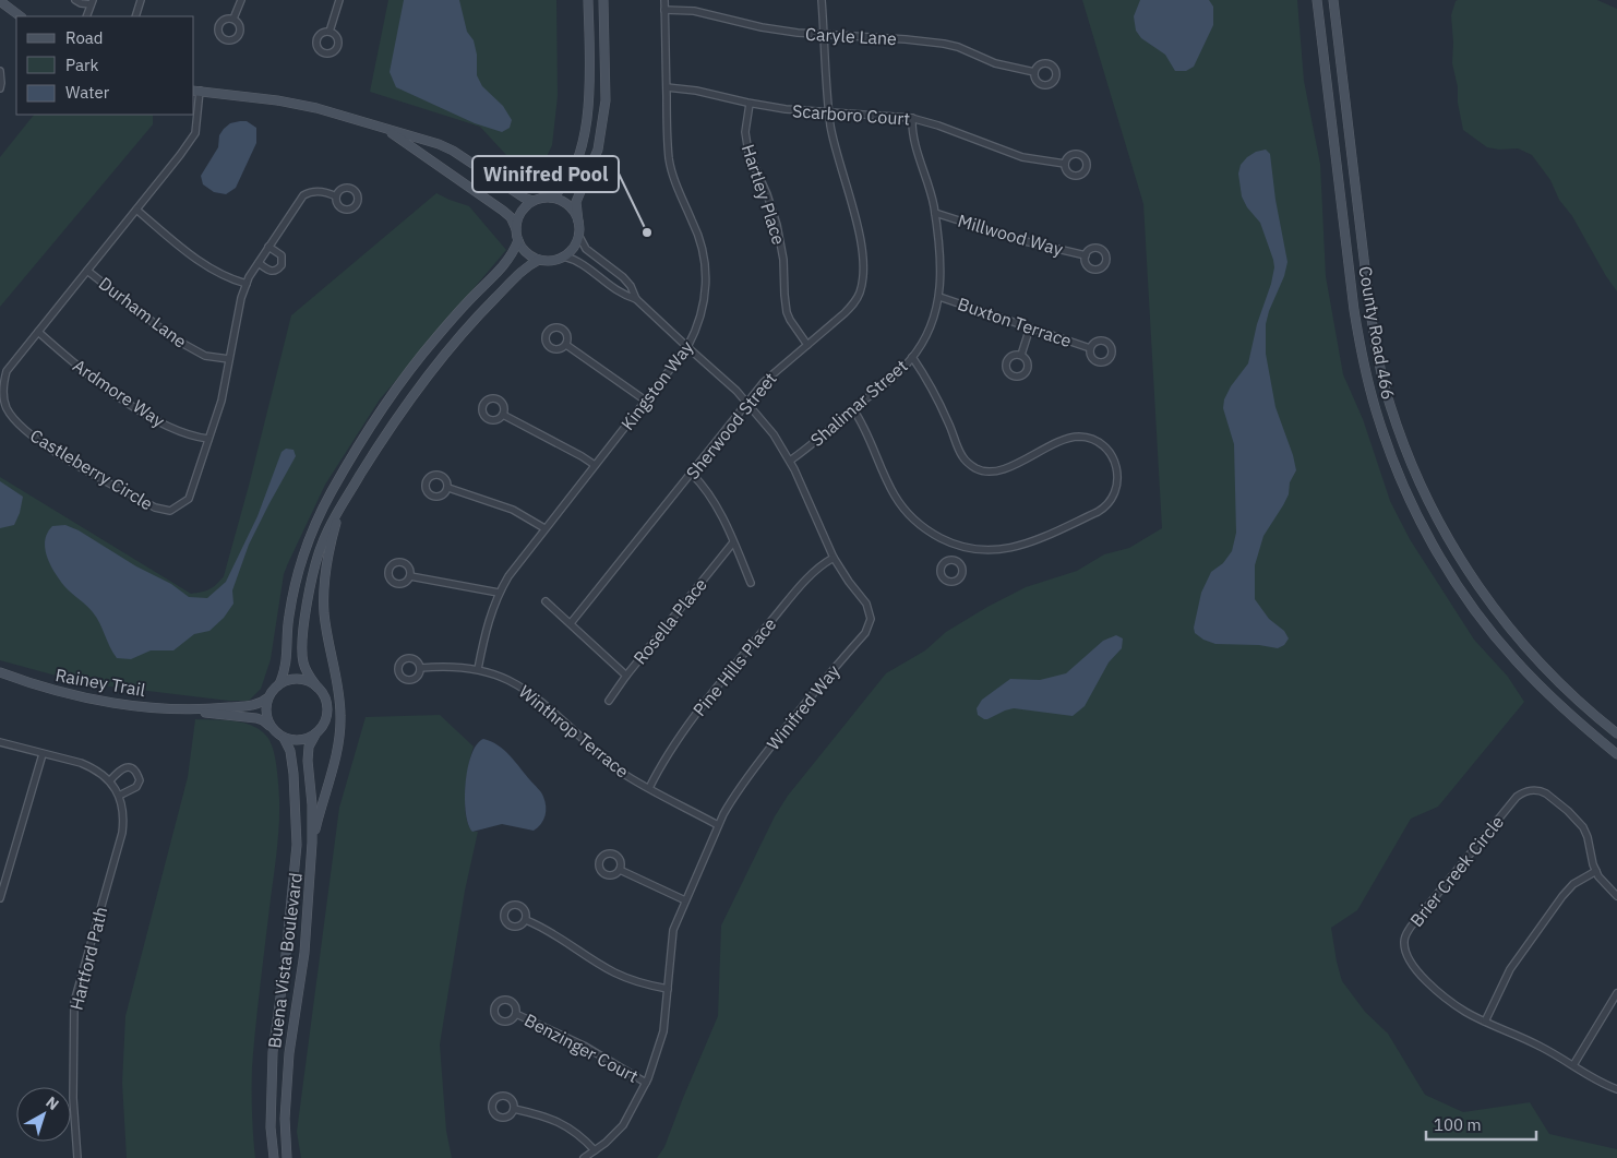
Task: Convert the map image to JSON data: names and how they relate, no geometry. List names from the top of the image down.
{
  "streets": {
    "main road": ["County Road 466", "Rainey Trail", "Buena Vista Boulevard"],
    "street": [
      "Caryle Lane",
      "Scarboro Court",
      "Hartley Place",
      "Millwood Way",
      "Durham Lane",
      "Buxton Terrace",
      "Kingston Way",
      "Ardmore Way",
      "Shalimar Street",
      "Sherwood Street",
      "Castleberry Circle",
      "Rosella Place",
      "Pine Hills Place",
      "Winifred Way",
      "Winthrop Terrace",
      "Brier Creek Circle",
      "Hartford Path",
      "Benzinger Court"
    ]
  },
  "crossings": [
    ["Caryle Lane", "Kingston Way"],
    ["Caryle Lane", "Sherwood Street"],
    ["Scarboro Court", "Hartley Place"],
    ["Scarboro Court", "Kingston Way"],
    ["Scarboro Court", "Shalimar Street"],
    ["Scarboro Court", "Sherwood Street"],
    ["Hartley Place", "Sherwood Street"],
    ["Millwood Way", "Shalimar Street"],
    ["Durham Lane", "Castleberry Circle"],
    ["Buxton Terrace", "Shalimar Street"],
    ["Kingston Way", "Winifred Way"],
    ["Kingston Way", "Winthrop Terrace"],
    ["Ardmore Way", "Castleberry Circle"],
    ["Shalimar Street", "Winifred Way"],
    ["Sherwood Street", "Winifred Way"],
    ["Pine Hills Place", "Winifred Way"],
    ["Pine Hills Place", "Winthrop Terrace"],
    ["Rainey Trail", "Buena Vista Boulevard"],
    ["Winifred Way", "Winthrop Terrace"],
    ["Winifred Way", "Benzinger Court"]
  ],
  "places": ["Winifred Pool"],
  "legend": ["Road", "Park", "Water"],
  "scale_bar": "100 m",
  "north": "top right"
}
